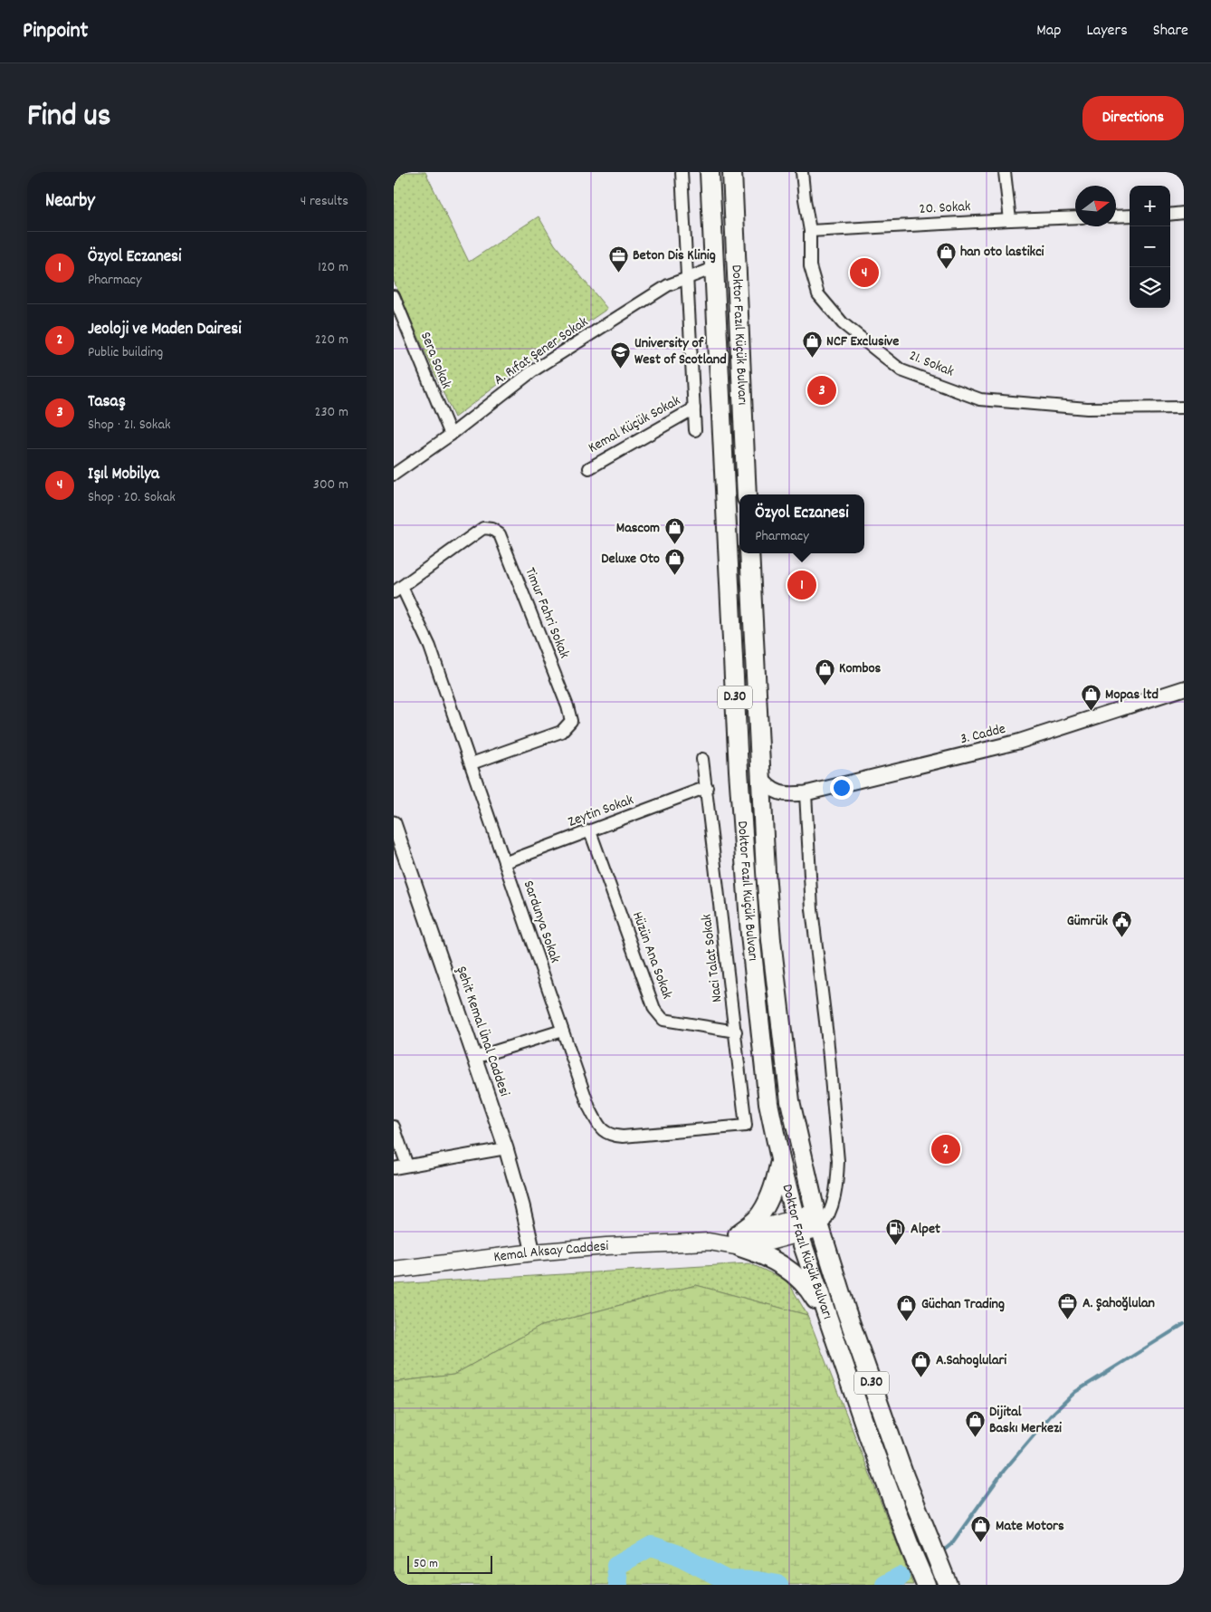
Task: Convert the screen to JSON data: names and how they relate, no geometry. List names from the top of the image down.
{
  "streets": {
    "highway": ["Doktor Fazıl Küçük Bulvarı", "D.30"],
    "main road": ["Kemal Aksay Caddesi"],
    "street": [
      "20. Sokak",
      "A. Rıfat Şener Sokak",
      "Sera Sokak",
      "21. Sokak",
      "Kemal Küçük Sokak",
      "Timur Fahri Sokak",
      "3. Cadde",
      "Zeytin Sokak",
      "Sardunya Sokak",
      "Hüzün Ana Sokak",
      "Naci Talat Sokak",
      "Şehit Kemal Ünal Caddesi"
    ]
  },
  "crossings": [
    ["20. Sokak", "21. Sokak"],
    ["Doktor Fazıl Küçük Bulvarı", "A. Rıfat Şener Sokak"],
    ["Doktor Fazıl Küçük Bulvarı", "Kemal Aksay Caddesi"],
    ["A. Rıfat Şener Sokak", "Sera Sokak"],
    ["Timur Fahri Sokak", "Sardunya Sokak"],
    ["Zeytin Sokak", "Sardunya Sokak"],
    ["Zeytin Sokak", "Hüzün Ana Sokak"],
    ["Zeytin Sokak", "Naci Talat Sokak"],
    ["Sardunya Sokak", "Naci Talat Sokak"],
    ["Hüzün Ana Sokak", "Naci Talat Sokak"],
    ["Şehit Kemal Ünal Caddesi", "Kemal Aksay Caddesi"]
  ],
  "places": {
    "shop": [
      "han oto lastikci",
      "NCF Exclusive",
      "Mascom",
      "Deluxe Oto",
      "Kombos",
      "Mopas ltd",
      "Güchan Trading",
      "A.Sahoglulari",
      "Dijital Baskı Merkezi",
      "Mate Motors"
    ],
    "office": ["Beton Dis Klinig", "A. Şahoğlulan"],
    "school or university": ["University of West of Scotland"],
    "public building": ["Gümrük"],
    "fuel station": ["Alpet"]
  },
  "scale_bar": "50 m",
  "north": "right",
  "page": {
    "header": "Pinpoint",
    "nav": ["Map", "Layers", "Share"],
    "title": "Find us",
    "buttons": "Directions",
    "heading": ["Nearby", "4 results"],
    "map_buttons": ["+", "−"],
    "list": [
      {
        "mark": "1",
        "name": "Özyol Eczanesi",
        "note": "Pharmacy",
        "value": "120 m"
      },
      {
        "mark": "2",
        "name": "Jeoloji ve Maden Dairesi",
        "note": "Public building",
        "value": "220 m"
      },
      {
        "mark": "3",
        "name": "Tasaş",
        "note": "Shop · 21. Sokak",
        "value": "230 m"
      },
      {
        "mark": "4",
        "name": "Işıl Mobilya",
        "note": "Shop · 20. Sokak",
        "value": "300 m"
      }
    ],
    "pins": [
      "4",
      "3",
      "1",
      "2"
    ],
    "popup": ["Özyol Eczanesi", "Pharmacy"],
    "scale": "50 m"
  }
}
